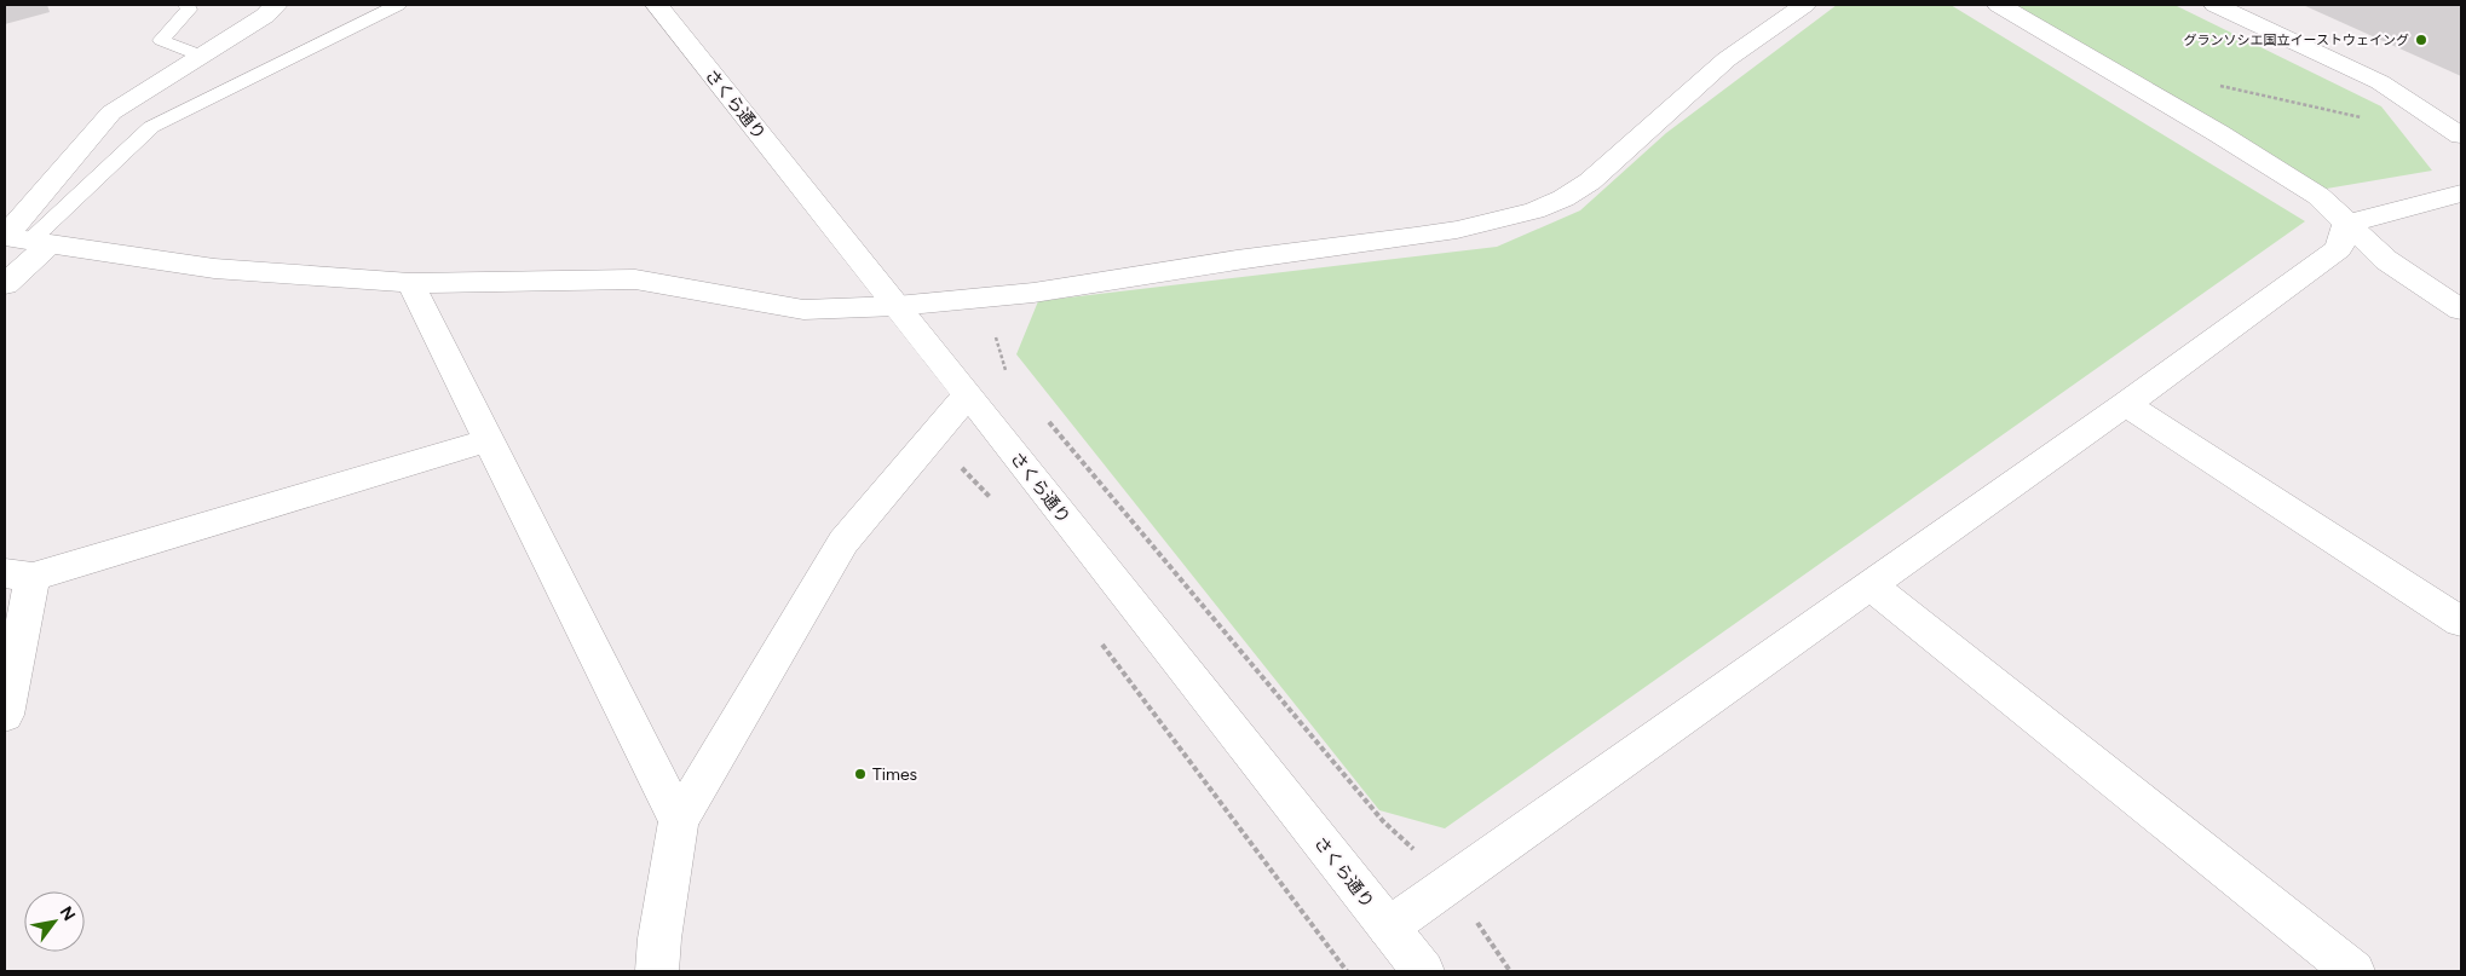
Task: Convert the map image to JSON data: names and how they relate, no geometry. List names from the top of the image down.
{
  "streets": {
    "street": ["さくら通り"]
  },
  "places": ["グランソシエ国立イーストウェイング", "Times"],
  "north": "top right"
}
